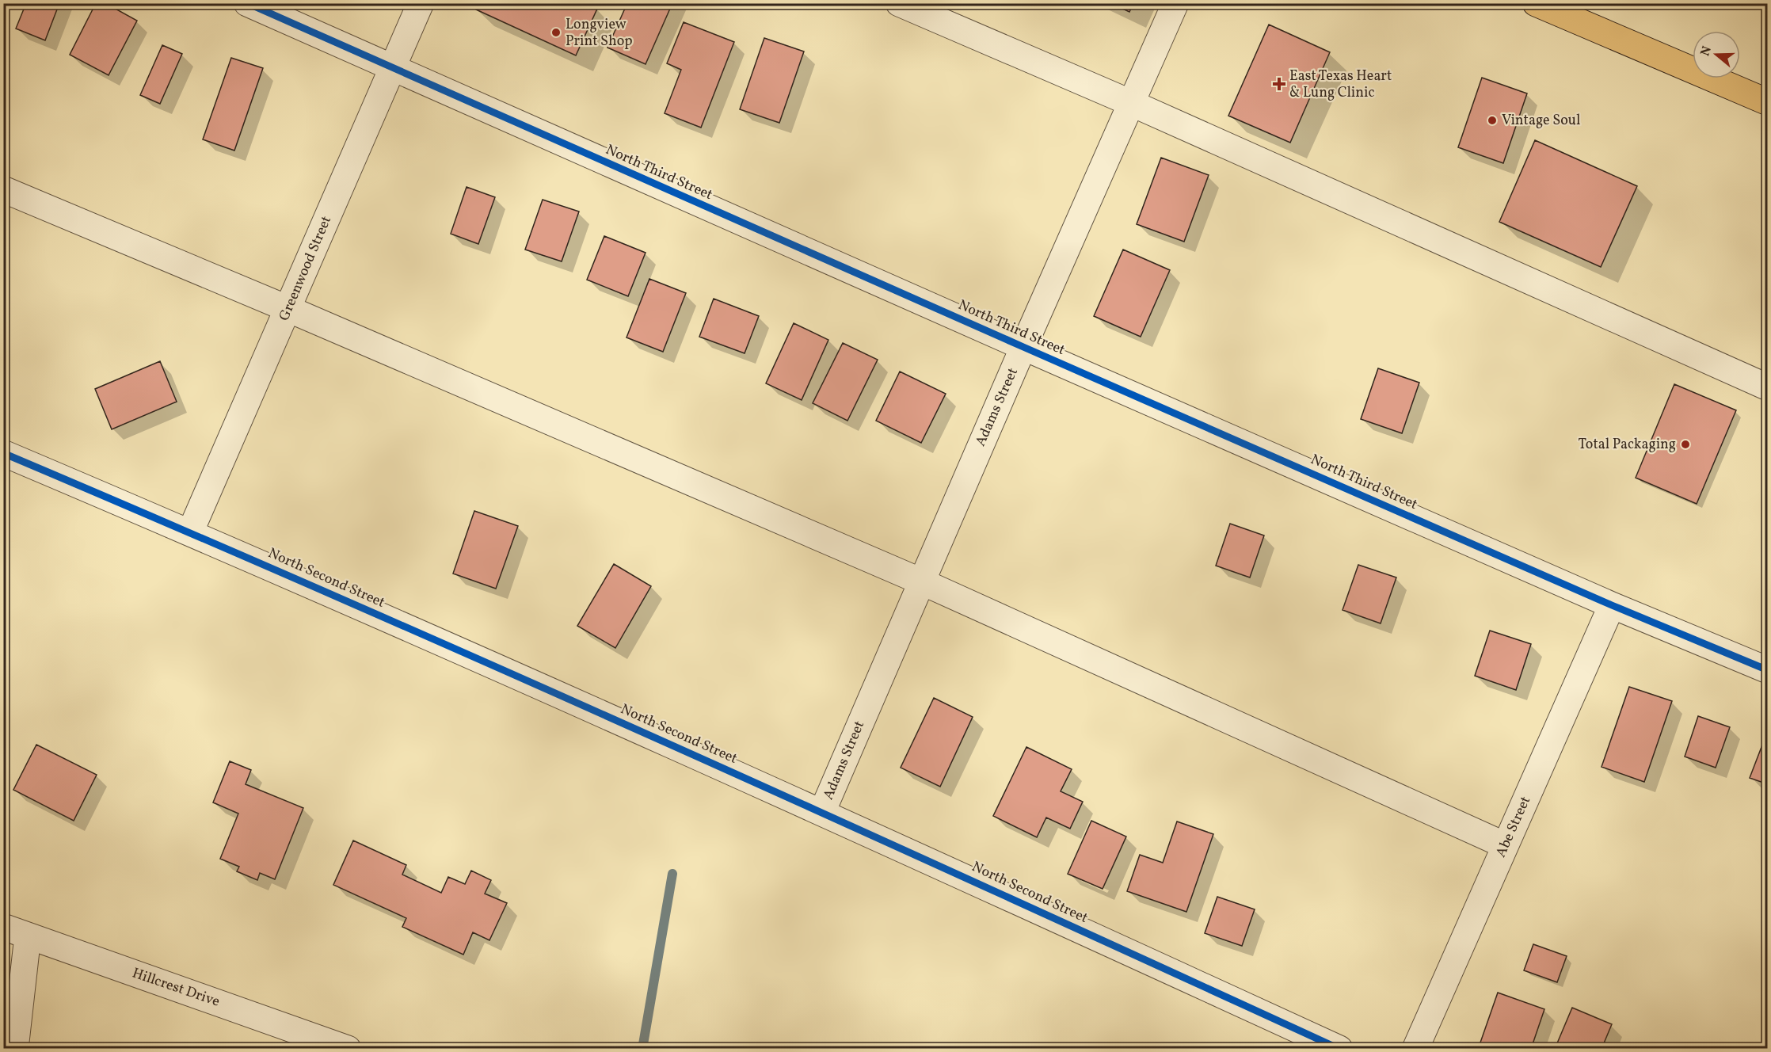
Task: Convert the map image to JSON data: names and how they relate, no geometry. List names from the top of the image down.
{
  "streets": {
    "street": [
      "North Third Street",
      "Greenwood Street",
      "Adams Street",
      "North Second Street",
      "Abe Street",
      "Hillcrest Drive"
    ]
  },
  "crossings": [
    ["North Third Street", "Greenwood Street"],
    ["North Third Street", "Adams Street"],
    ["North Third Street", "Abe Street"],
    ["Greenwood Street", "North Second Street"],
    ["Adams Street", "North Second Street"]
  ],
  "places": {
    "other": ["Longview Print Shop", "Vintage Soul", "Total Packaging"],
    "health": ["East Texas Heart & Lung Clinic"]
  },
  "north": "left"
}
